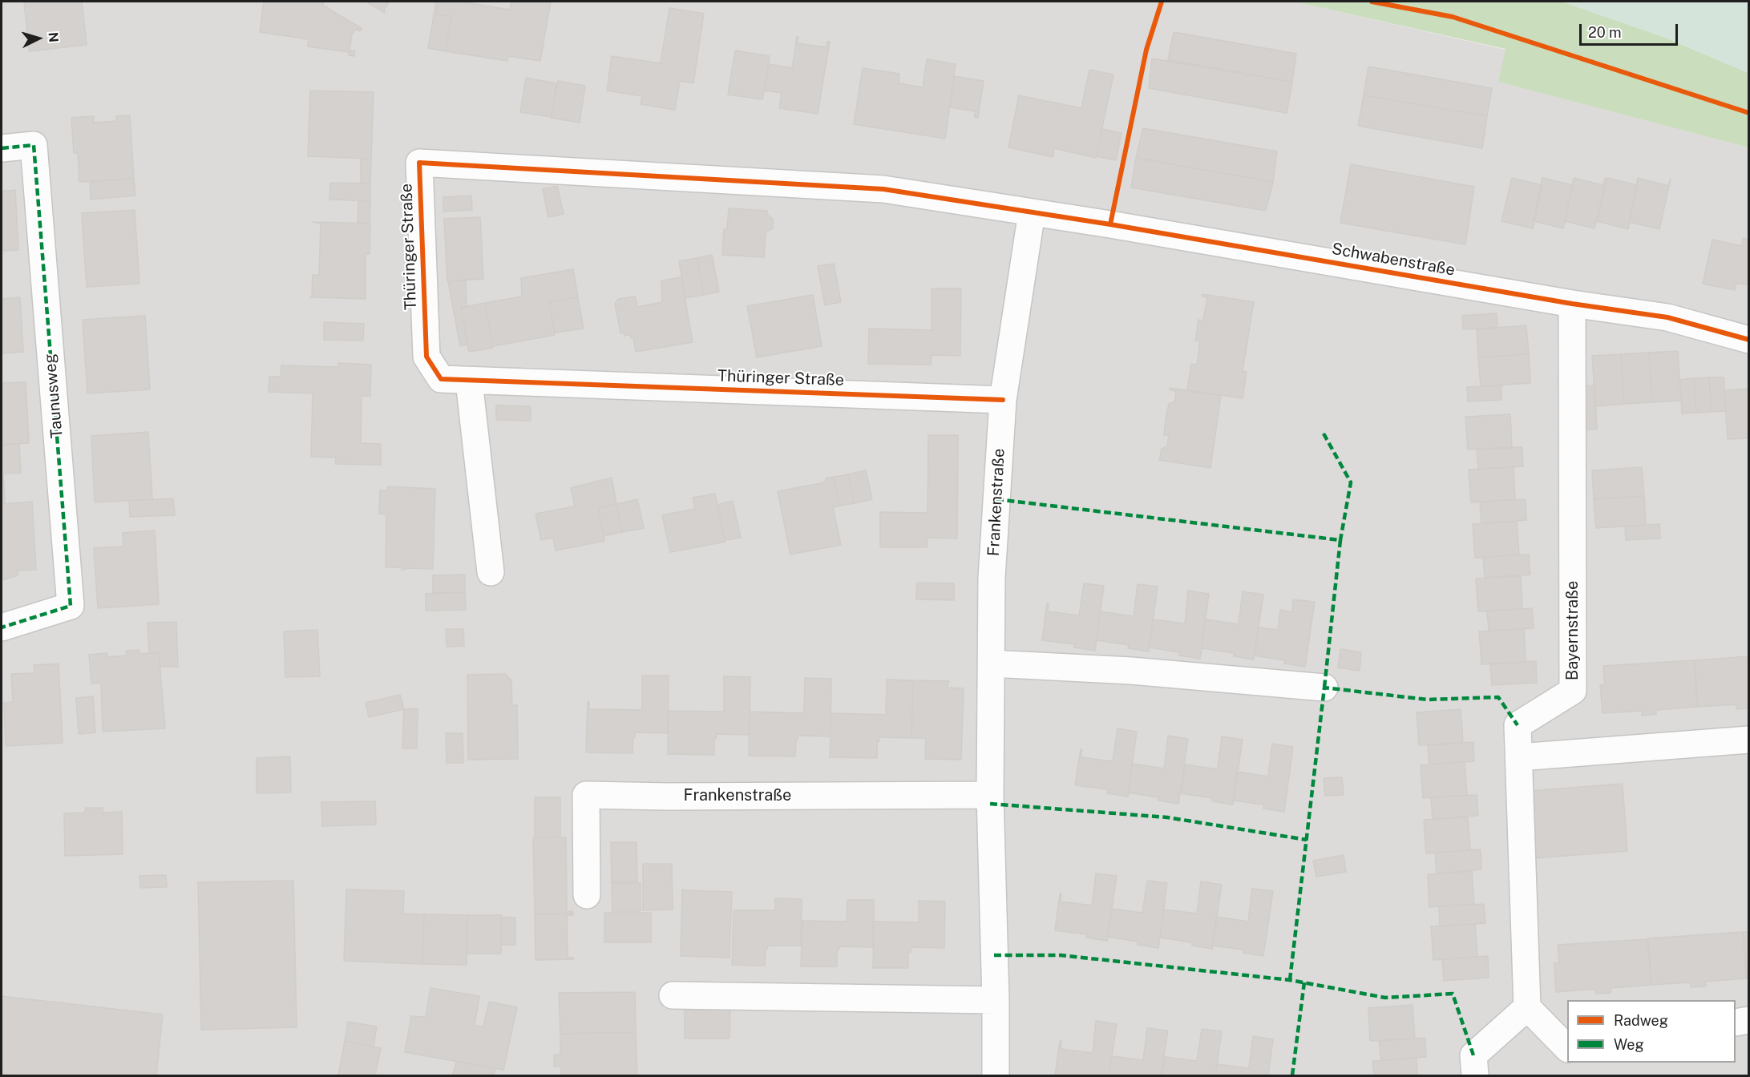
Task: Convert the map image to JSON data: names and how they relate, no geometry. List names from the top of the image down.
{
  "streets": {
    "street": [
      "Thüringer Straße",
      "Schwabenstraße",
      "Taunusweg",
      "Frankenstraße",
      "Bayernstraße"
    ]
  },
  "crossings": [
    ["Thüringer Straße", "Schwabenstraße"],
    ["Thüringer Straße", "Frankenstraße"],
    ["Schwabenstraße", "Frankenstraße"],
    ["Schwabenstraße", "Bayernstraße"]
  ],
  "legend": ["Radweg", "Weg"],
  "scale_bar": "20 m",
  "north": "right"
}
